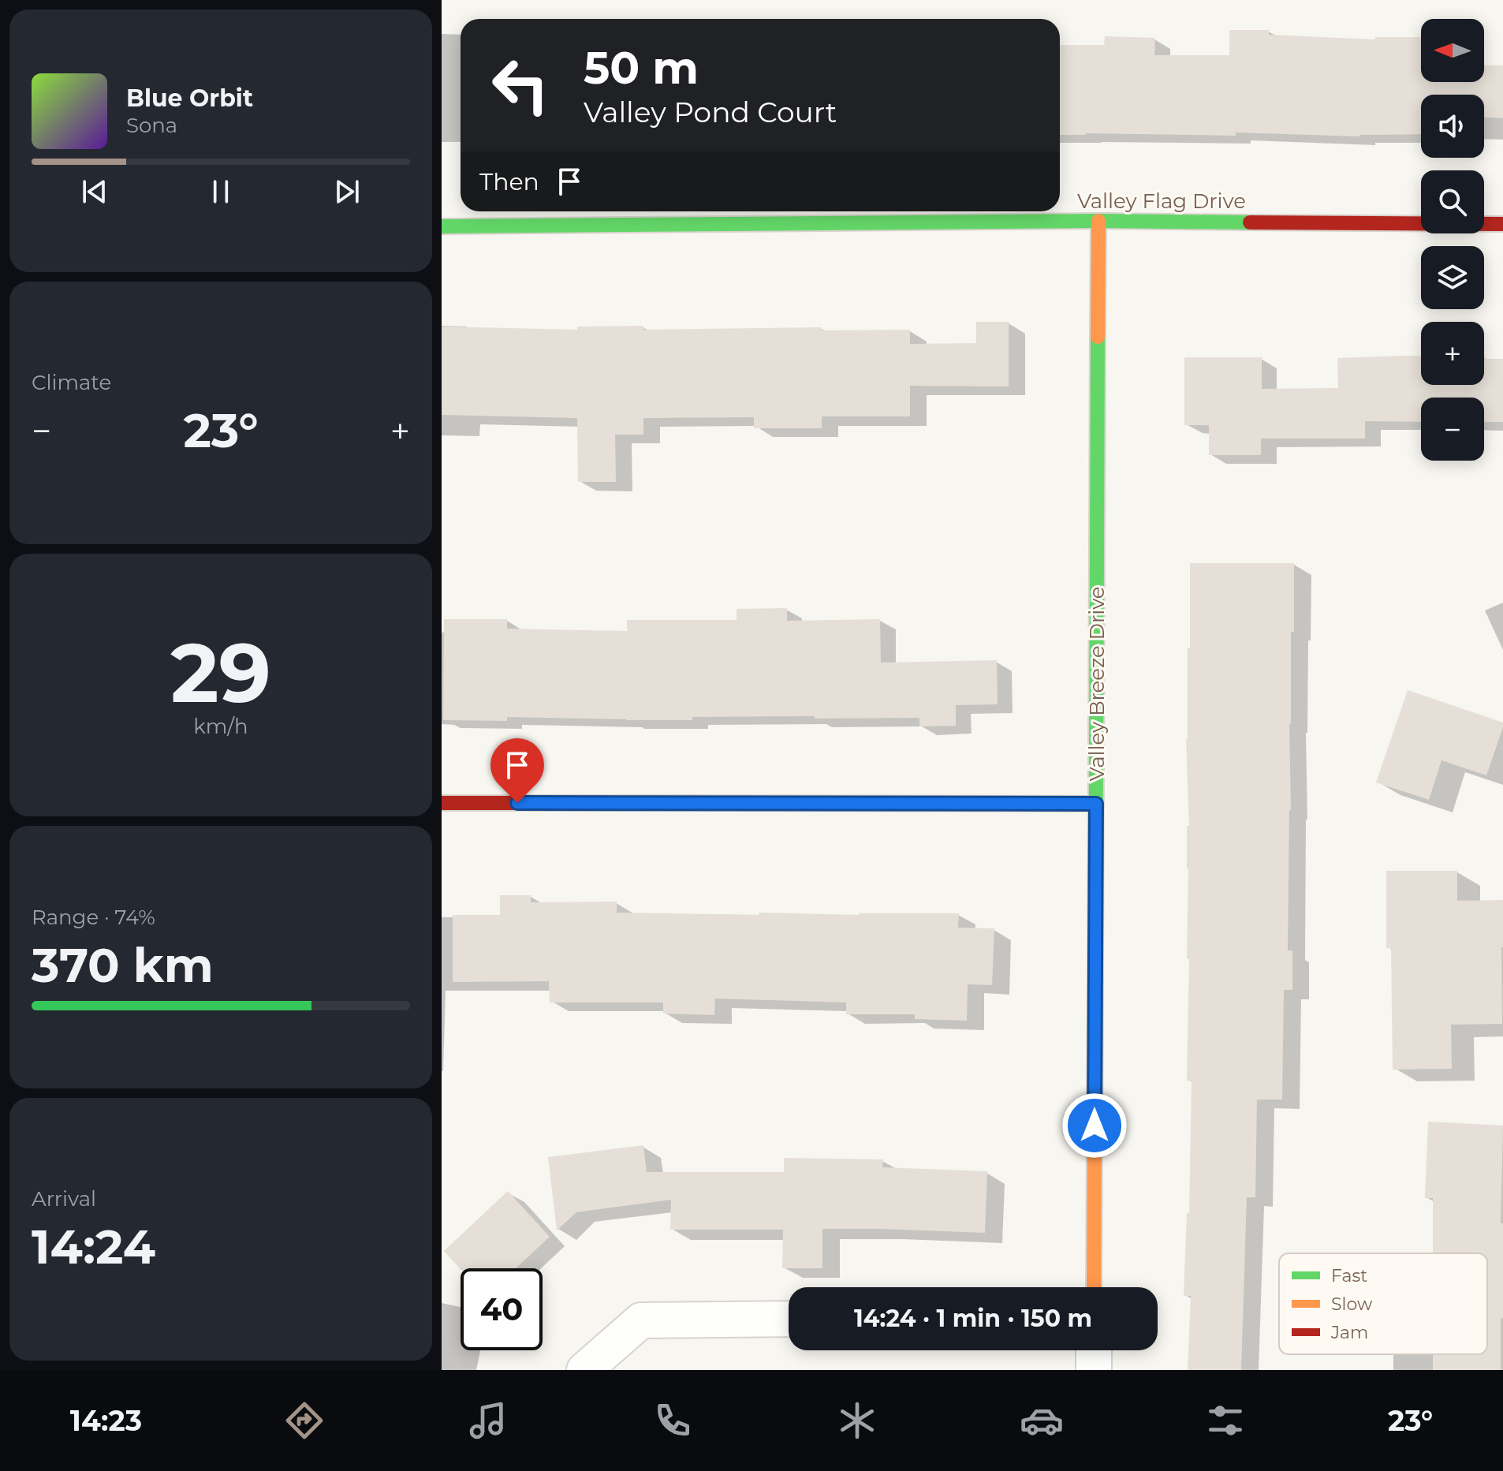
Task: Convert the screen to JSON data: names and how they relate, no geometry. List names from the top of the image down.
{
  "streets": {
    "street": ["Valley Flag Drive", "Valley Breeze Drive"]
  },
  "crossings": [
    ["Valley Flag Drive", "Valley Breeze Drive"]
  ],
  "legend": ["Fast", "Slow", "Jam"],
  "north": "left",
  "page": {
    "map_buttons": ["+", "−"],
    "turn": ["50 m", "Valley Pond Court"],
    "song": ["Blue Orbit", "Sona"],
    "then": "Then",
    "tile": [
      "Climate",
      ["29", "km/h"],
      ["Range · 74%", "370 km"],
      ["Arrival", "14:24"]
    ],
    "heat": ["−", "23°", "+"],
    "limit": "40",
    "trip": "14:24 · 1 min · 150 m",
    "tabs": ["14:23", "23°"]
  }
}
